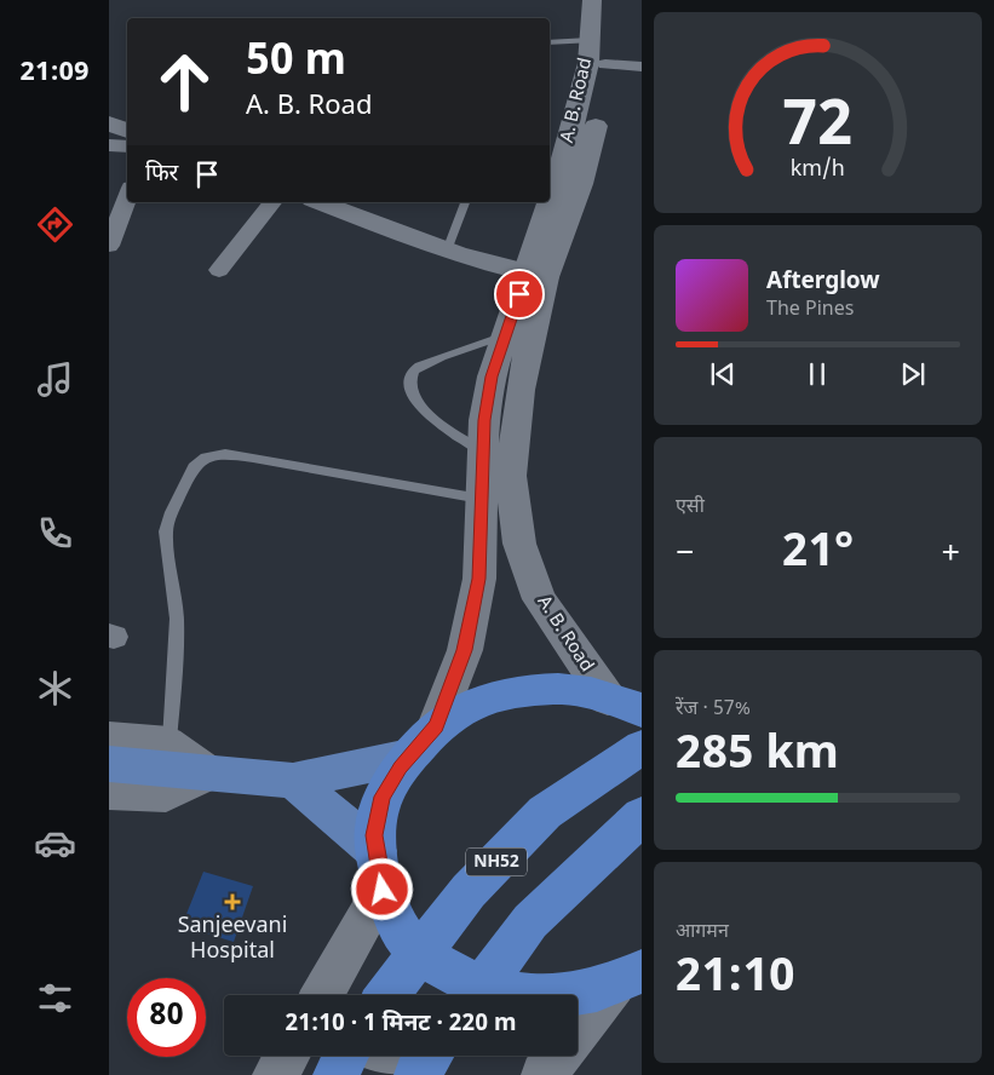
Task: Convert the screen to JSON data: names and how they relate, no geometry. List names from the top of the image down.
{
  "streets": {
    "highway": ["NH52"],
    "main road": ["A. B. Road"]
  },
  "places": {
    "health": ["Sanjeevani Hospital"]
  },
  "page": {
    "tabs": "21:09",
    "turn": ["50 m", "A. B. Road"],
    "then": "फिर",
    "song": ["Afterglow", "The Pines"],
    "tile": [
      "एसी",
      ["रेंज · 57%", "285 km"],
      ["आगमन", "21:10"]
    ],
    "heat": ["−", "21°", "+"],
    "limit": "80",
    "trip": "21:10 · 1 मिनट · 220 m",
    "gauge": ["72", "km/h"]
  }
}
